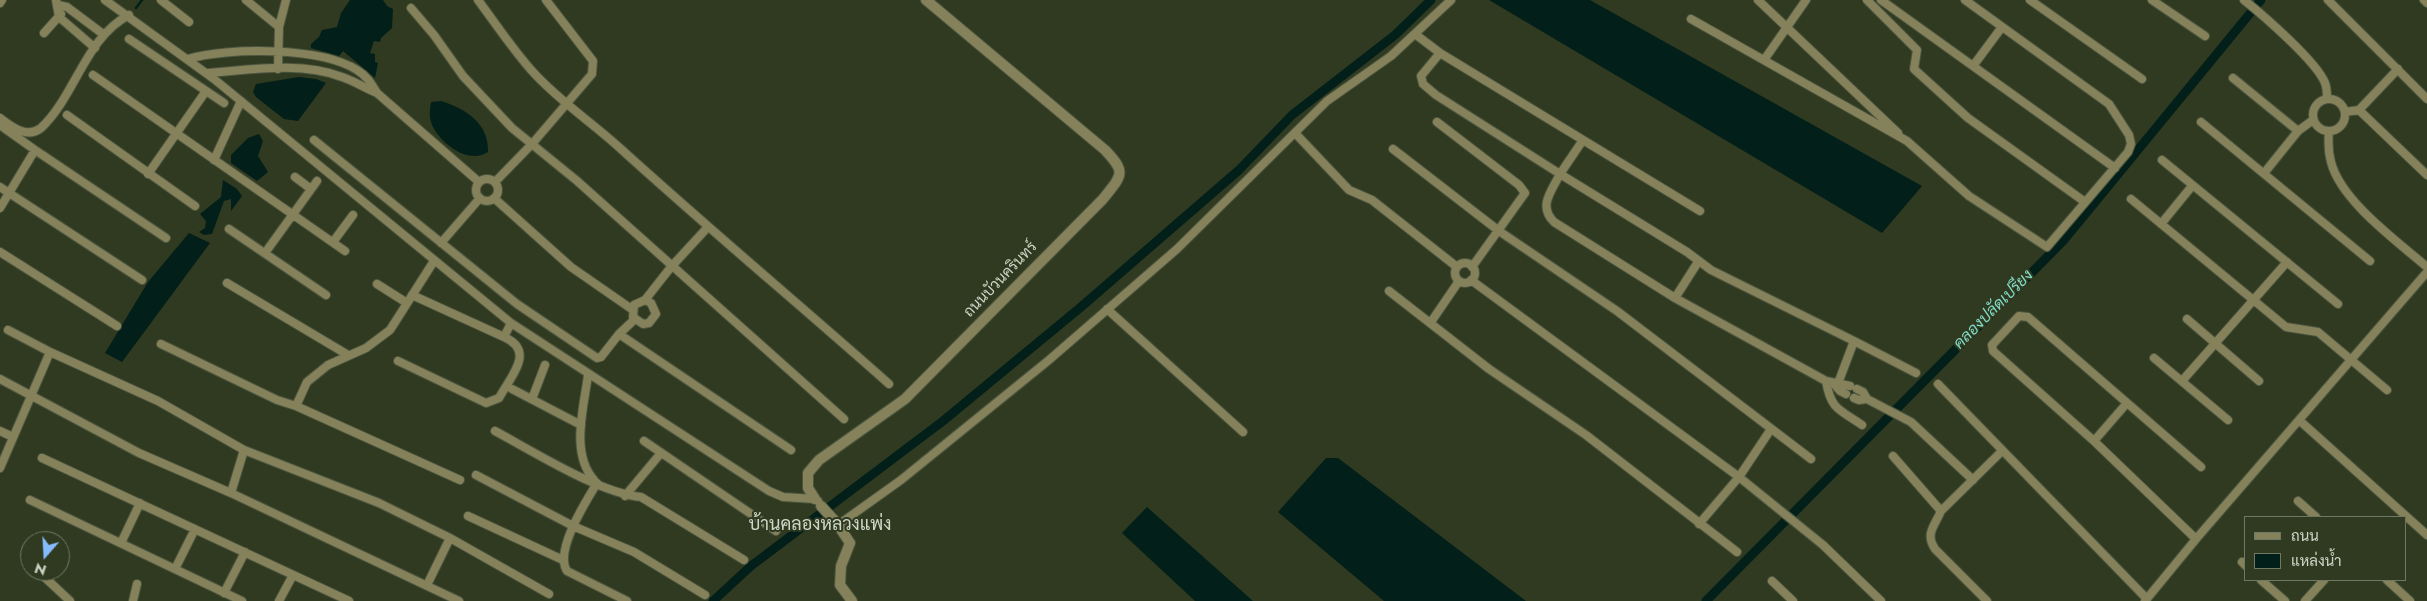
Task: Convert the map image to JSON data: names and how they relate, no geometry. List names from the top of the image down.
{
  "streets": {
    "street": ["ถนนบัวนครินทร์"]
  },
  "districts": ["บ้านคลองหลวงแพ่ง"],
  "water": ["คลองปลัดเปรียง"],
  "legend": ["ถนน", "แหล่งน้ำ"],
  "north": "bottom"
}
